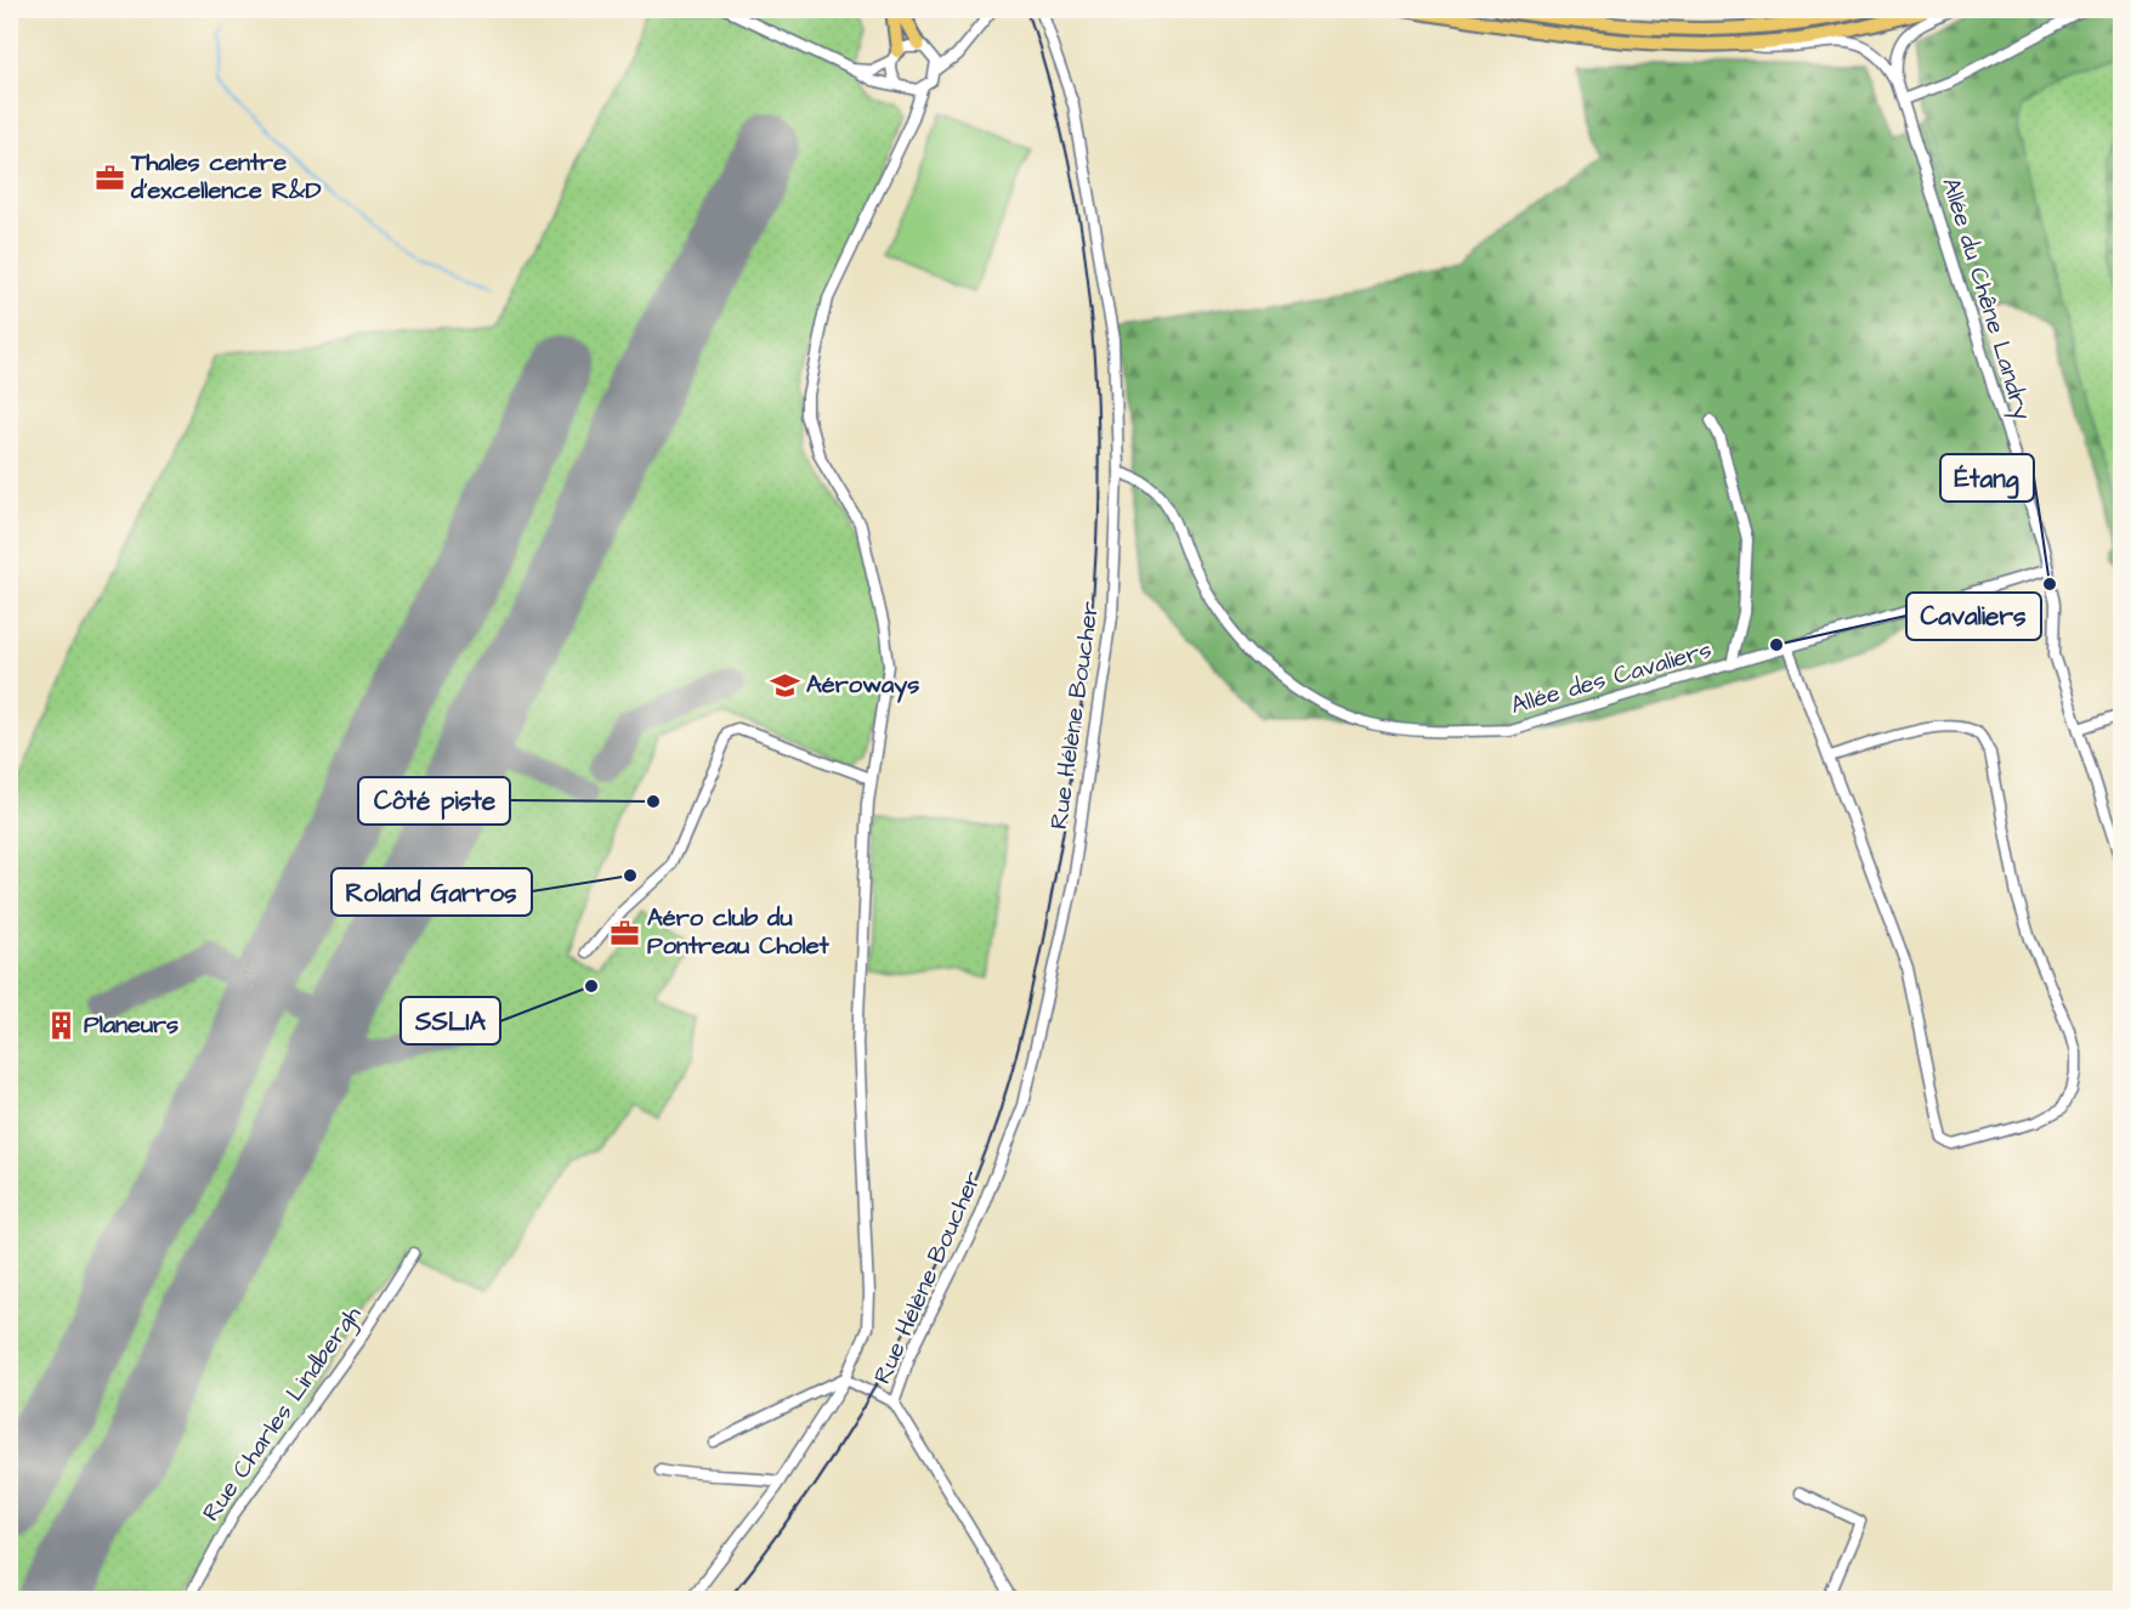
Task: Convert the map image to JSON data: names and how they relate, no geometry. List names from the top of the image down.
{
  "streets": {
    "street": [
      "Allée du Chêne Landry",
      "Allée des Cavaliers",
      "Rue Hélène Boucher",
      "Rue Charles Lindbergh"
    ]
  },
  "crossings": [
    ["Allée du Chêne Landry", "Allée des Cavaliers"],
    ["Allée des Cavaliers", "Rue Hélène Boucher"]
  ],
  "places": {
    "office": ["Thales centre d'excellence R&D", "Aéro club du Pontreau Cholet"],
    "other": [
      "Étang",
      "Cavaliers",
      "Côté piste",
      "Roland Garros",
      "SSLIA"
    ],
    "school or university": ["Aéroways"],
    "building": ["Planeurs"]
  }
}
